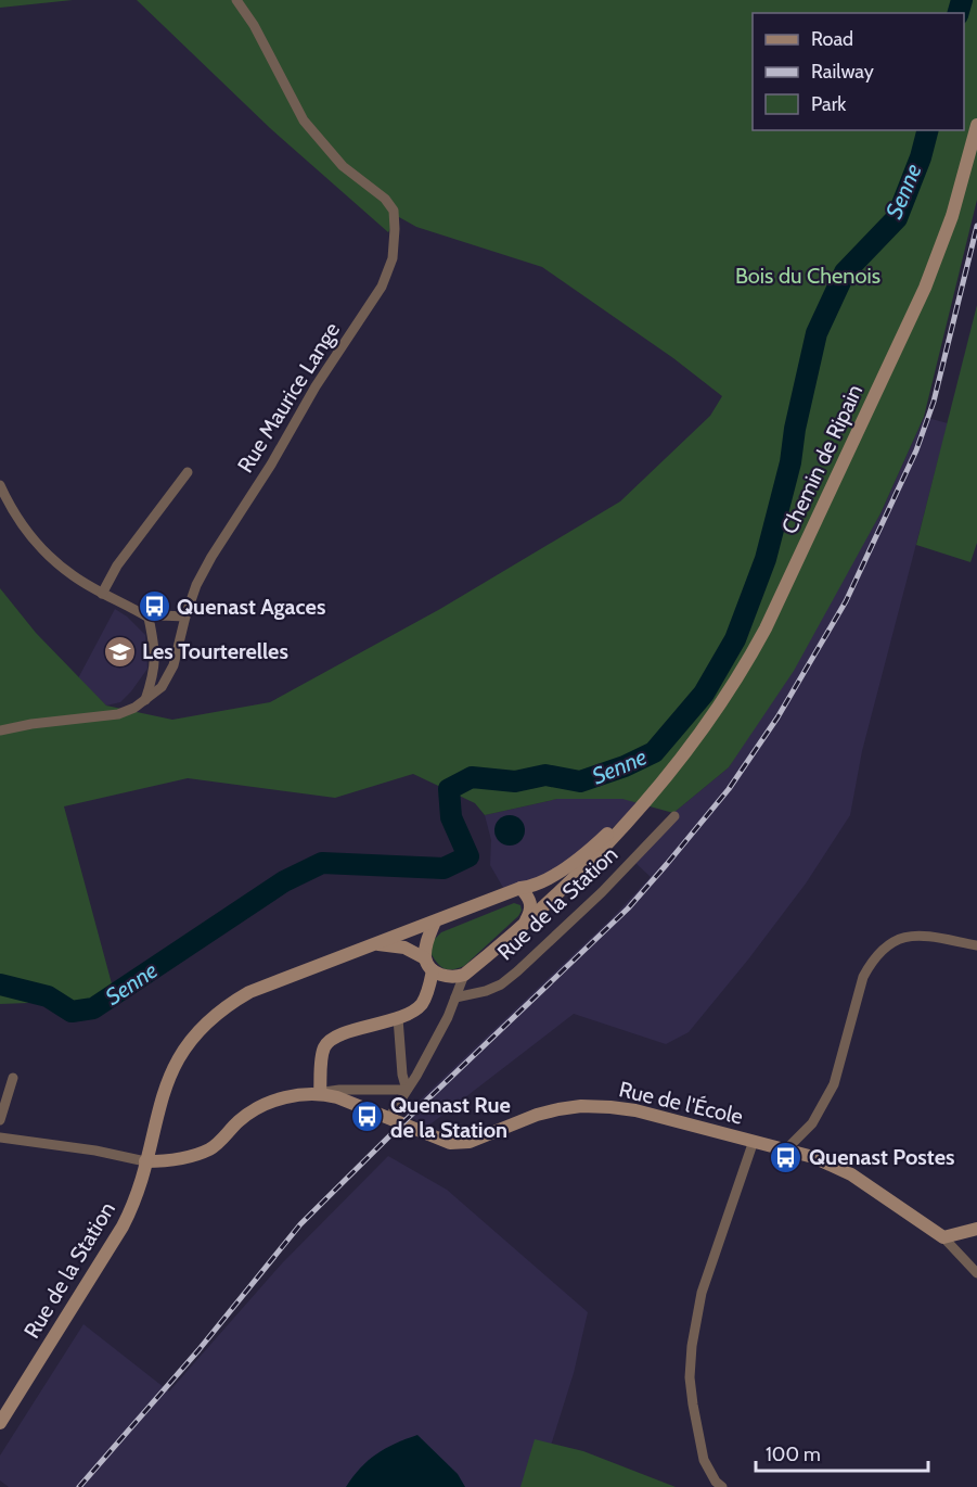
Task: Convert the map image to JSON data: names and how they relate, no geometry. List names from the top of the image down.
{
  "streets": {
    "street": [
      "Rue Maurice Lange",
      "Chemin de Ripain",
      "Rue de la Station",
      "Rue de l'École"
    ]
  },
  "crossings": [
    ["Chemin de Ripain", "Rue de la Station"]
  ],
  "water": ["Senne"],
  "parks": ["Bois du Chenois"],
  "places": {
    "bus stop": ["Quenast Agaces", "Quenast Rue de la Station", "Quenast Postes"],
    "school or university": ["Les Tourterelles"]
  },
  "legend": ["Road", "Railway", "Park"],
  "scale_bar": "100 m"
}
